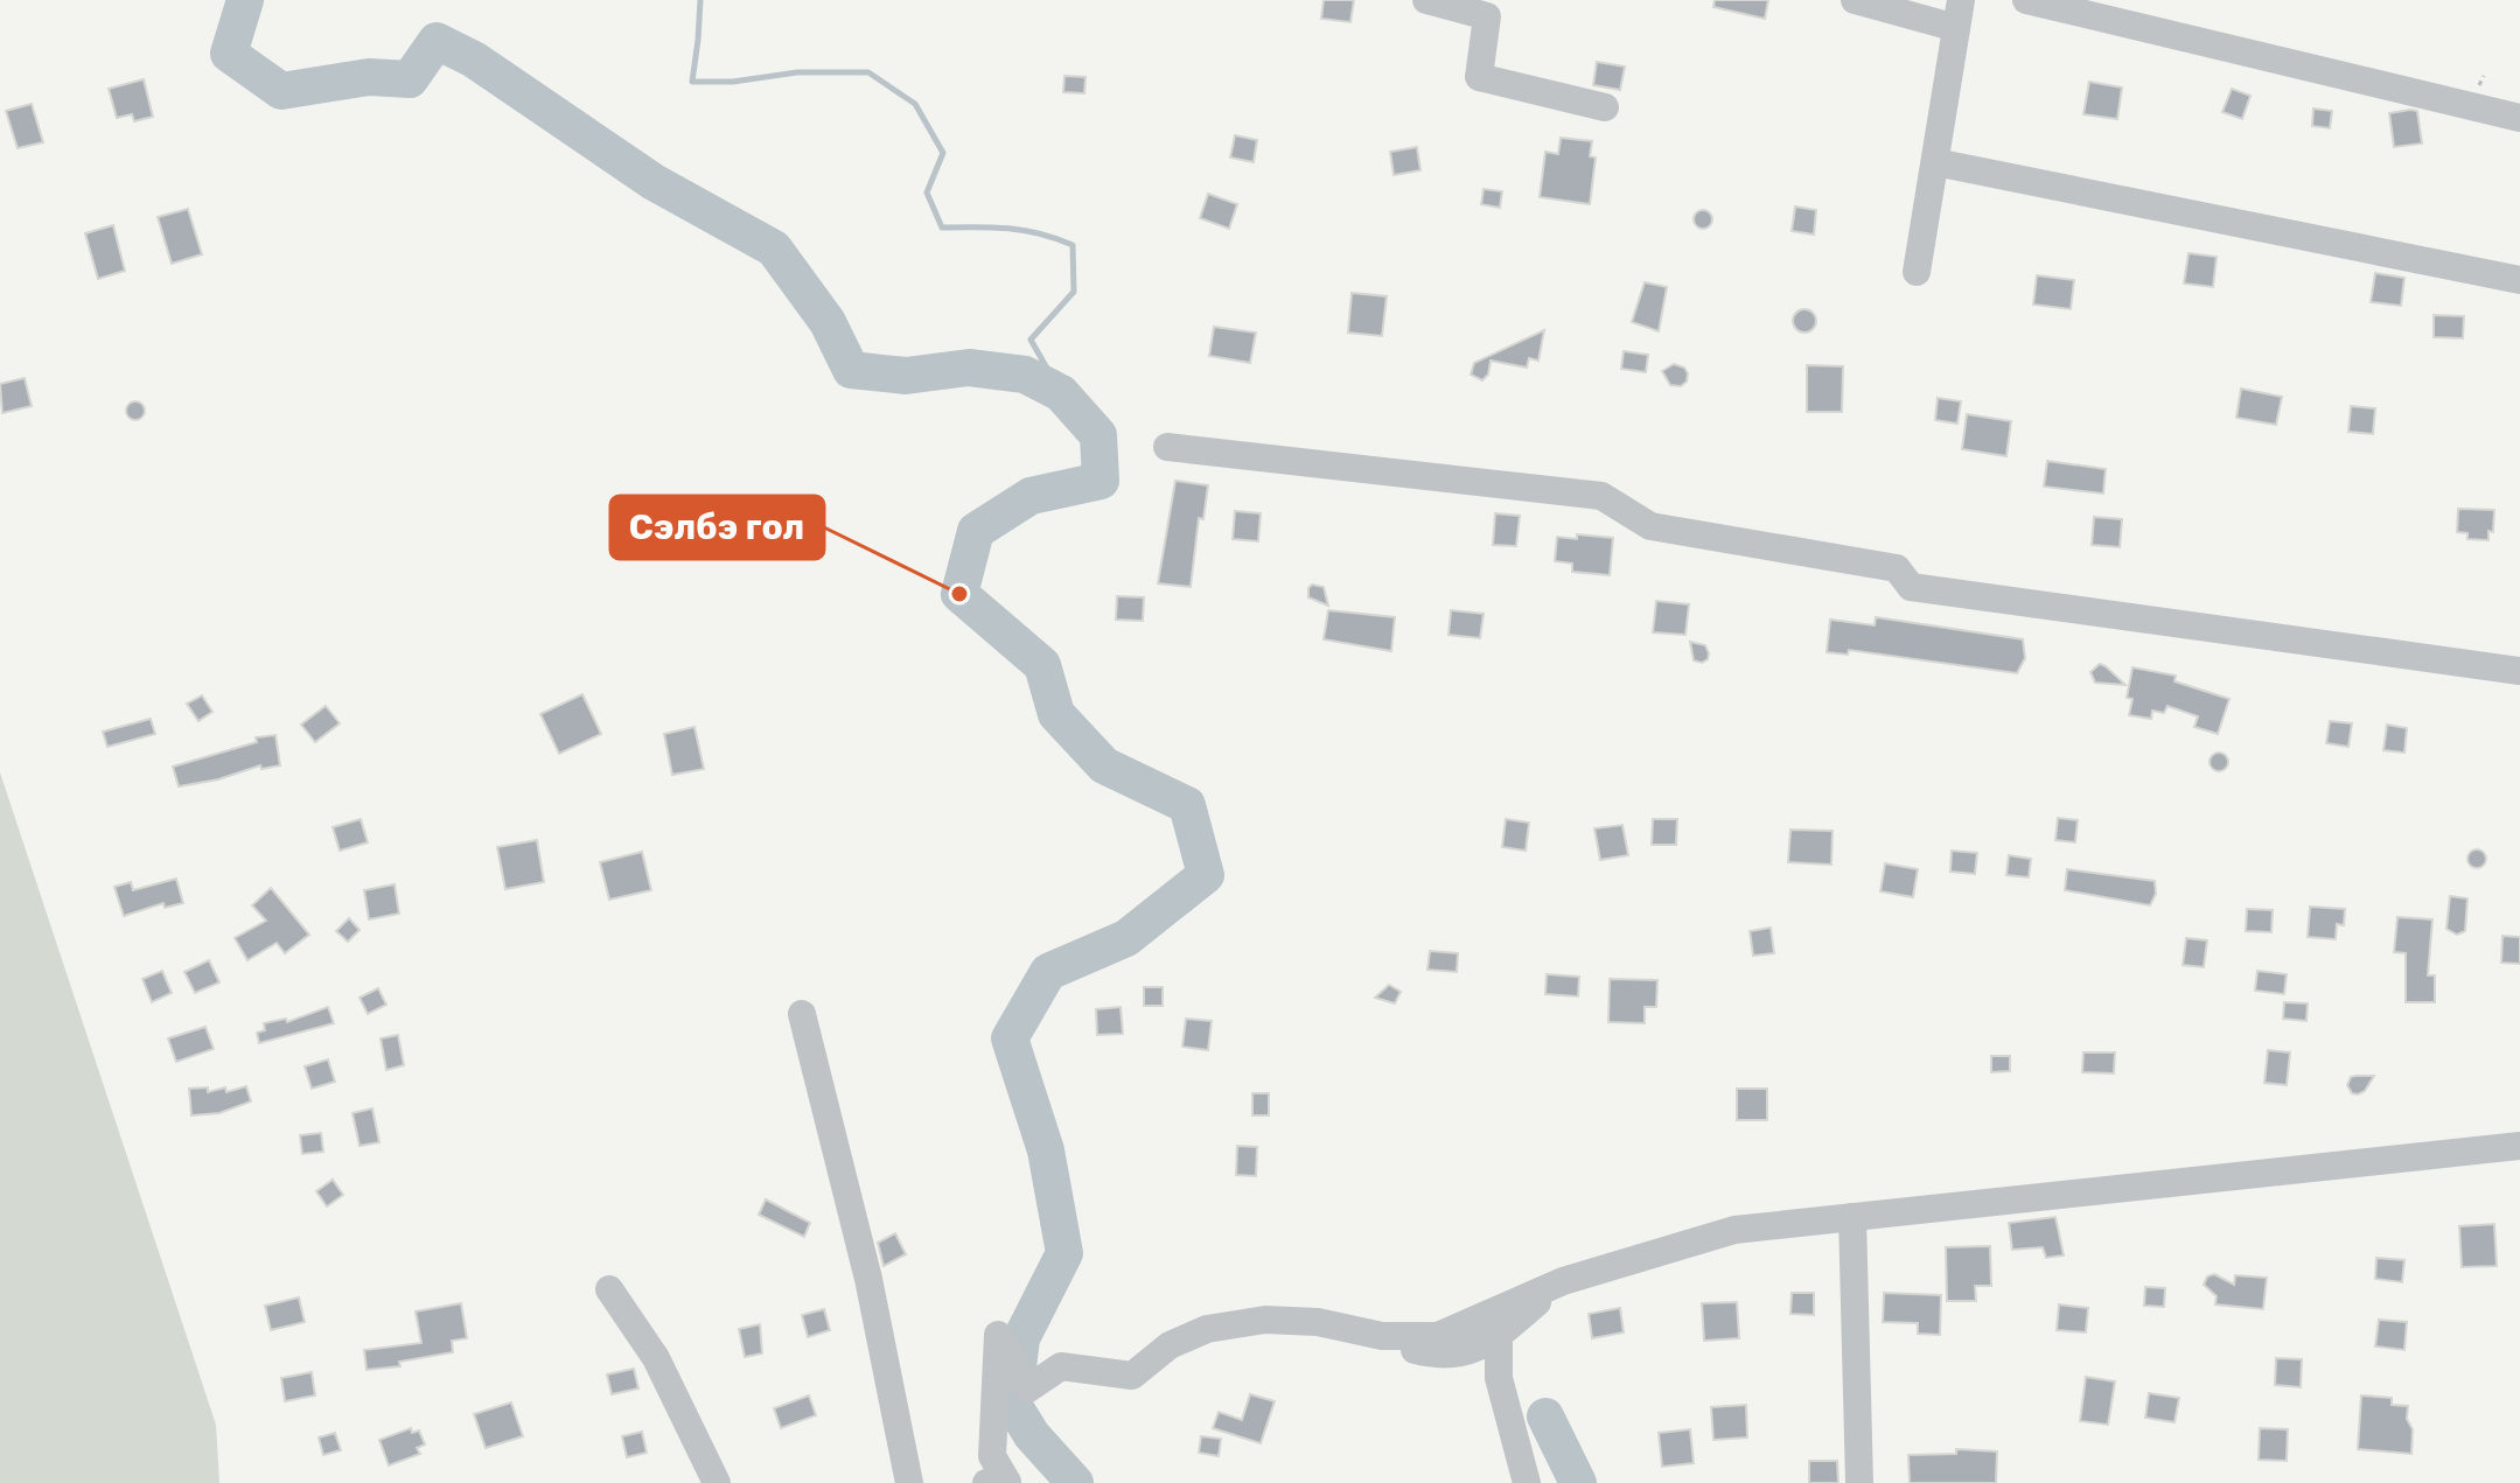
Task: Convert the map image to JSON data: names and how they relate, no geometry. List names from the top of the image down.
{
  "places": ["Сэлбэ гол"]
}
